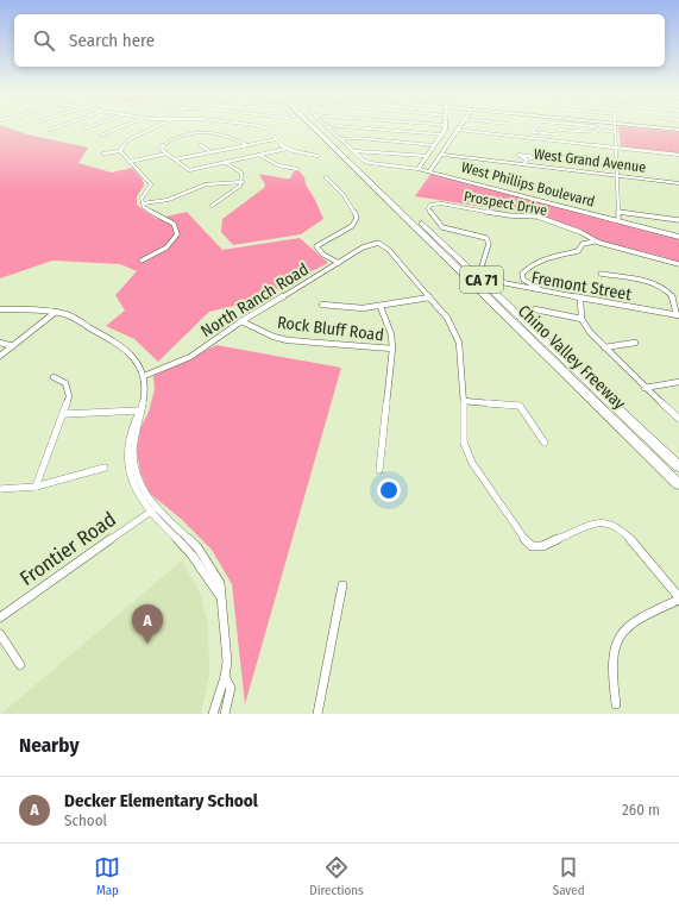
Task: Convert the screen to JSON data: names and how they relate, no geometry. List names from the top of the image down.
{
  "streets": {
    "highway": ["CA 71", "Chino Valley Freeway"],
    "street": [
      "West Grand Avenue",
      "West Phillips Boulevard",
      "Prospect Drive",
      "Fremont Street",
      "North Ranch Road",
      "Rock Bluff Road",
      "Frontier Road"
    ]
  },
  "crossings": [
    ["Prospect Drive", "Fremont Street"],
    ["North Ranch Road", "Rock Bluff Road"]
  ],
  "page": {
    "search": "Search here",
    "pins": "A",
    "heading": "Nearby",
    "list": [
      {
        "mark": "A",
        "name": "Decker Elementary School",
        "note": "School",
        "value": "260 m"
      }
    ],
    "nav": ["Map", "Directions", "Saved"]
  }
}
